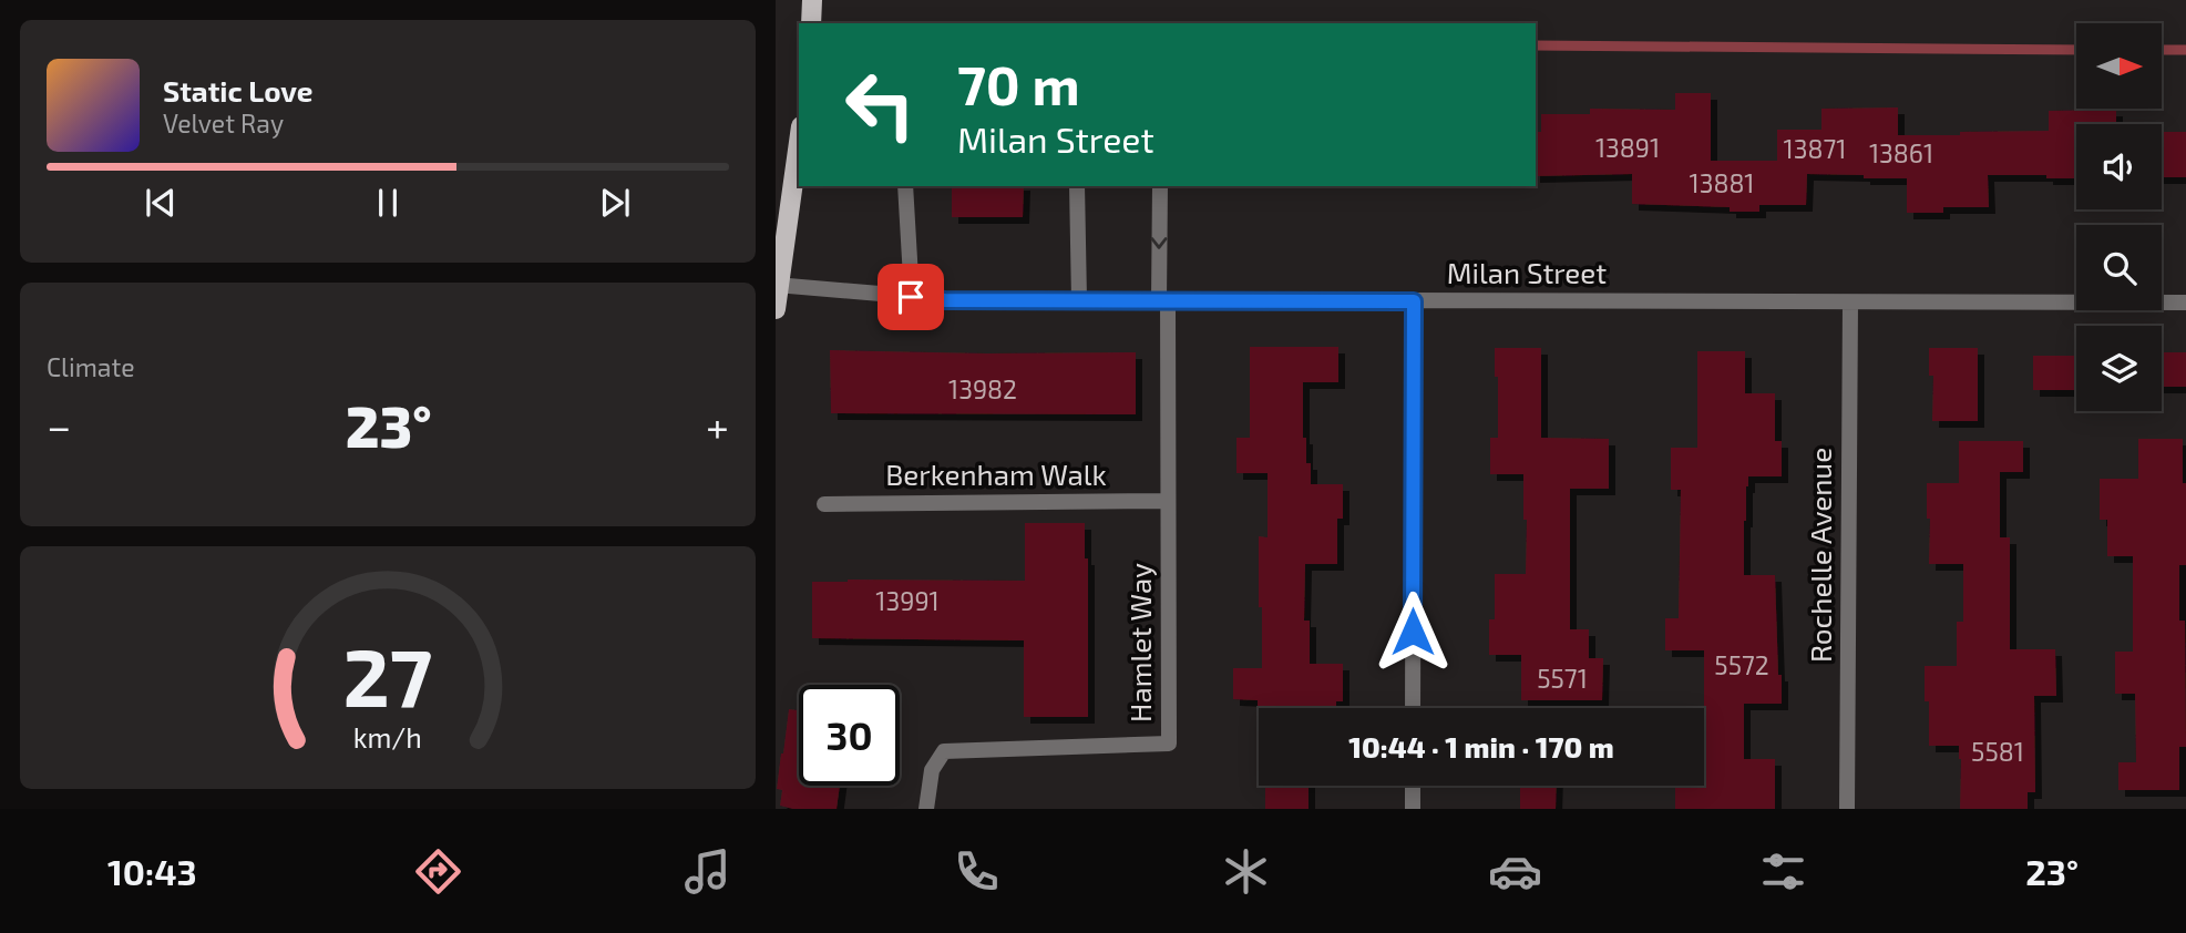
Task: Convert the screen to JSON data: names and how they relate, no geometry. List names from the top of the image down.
{
  "streets": {
    "street": [
      "Milan Street",
      "Berkenham Walk",
      "Rochelle Avenue",
      "Hamlet Way"
    ]
  },
  "crossings": [
    ["Milan Street", "Rochelle Avenue"],
    ["Milan Street", "Hamlet Way"],
    ["Berkenham Walk", "Hamlet Way"]
  ],
  "house_numbers": [
    "13891",
    "13871",
    "13861",
    "13881",
    "13982",
    "13991",
    "5572",
    "5571",
    "5581"
  ],
  "north": "right",
  "page": {
    "turn": ["70 m", "Milan Street"],
    "song": ["Static Love", "Velvet Ray"],
    "tile": "Climate",
    "heat": ["−", "23°", "+"],
    "limit": "30",
    "trip": "10:44 · 1 min · 170 m",
    "tabs": ["10:43", "23°"],
    "gauge": ["27", "km/h"]
  }
}
